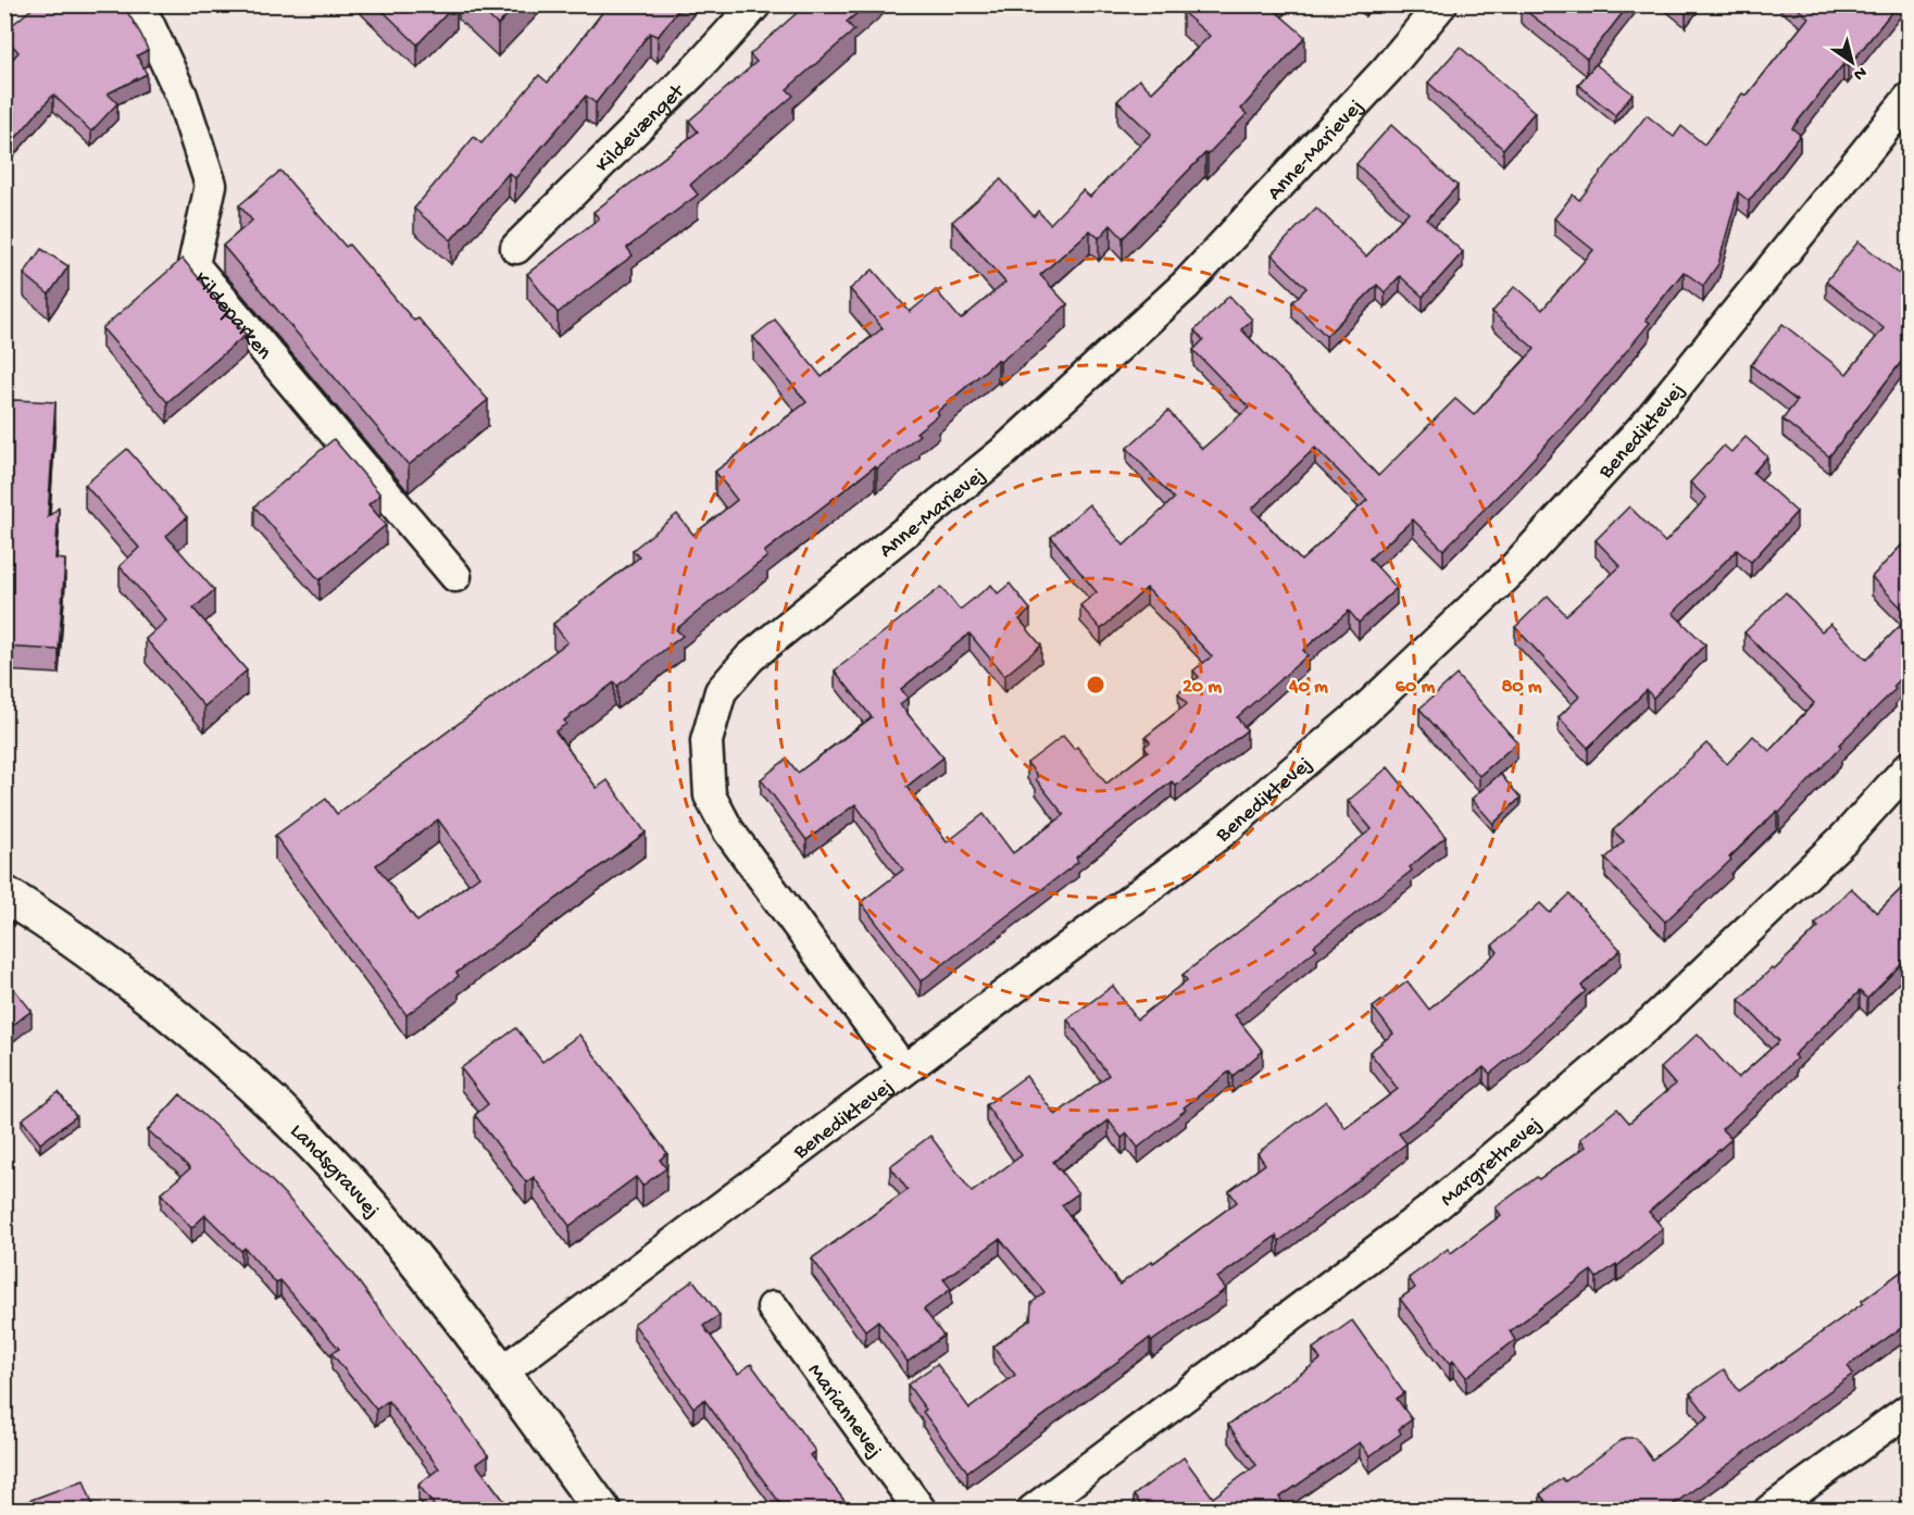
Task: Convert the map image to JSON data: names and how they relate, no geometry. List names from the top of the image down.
{
  "streets": {
    "street": [
      "Kildevænget",
      "Anne-Marievej",
      "Kildeparken",
      "Benediktevej",
      "Margrethevej",
      "Landsgravvej",
      "Mariannevej"
    ]
  },
  "crossings": [
    ["Anne-Marievej", "Benediktevej"],
    ["Benediktevej", "Landsgravvej"]
  ],
  "north": "bottom right",
  "rings": [
    "20 m",
    "40 m",
    "60 m",
    "80 m"
  ]
}
